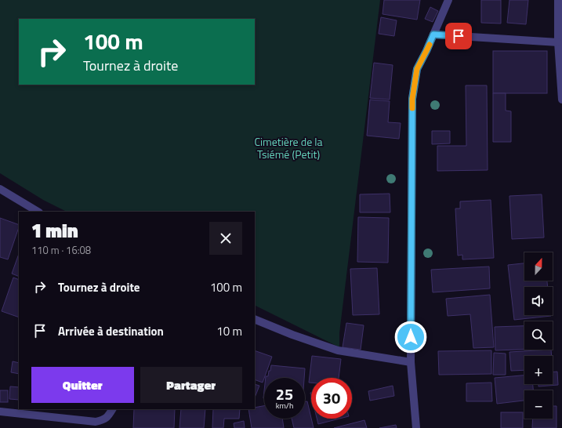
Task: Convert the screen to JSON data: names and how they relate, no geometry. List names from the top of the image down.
{
  "parks": ["Cimetière de la Tsiémé (Petit)"],
  "north": "top",
  "page": {
    "turn": ["100 m", "Tournez à droite"],
    "heading": ["1 min", "110 m · 16:08"],
    "map_buttons": ["+", "−"],
    "list": [
      {
        "name": "Tournez à droite",
        "value": "100 m"
      },
      {
        "name": "Arrivée à destination",
        "value": "10 m"
      }
    ],
    "buttons": ["Quitter", "Partager"],
    "speed": "25 km/h",
    "limit": "30"
  }
}
